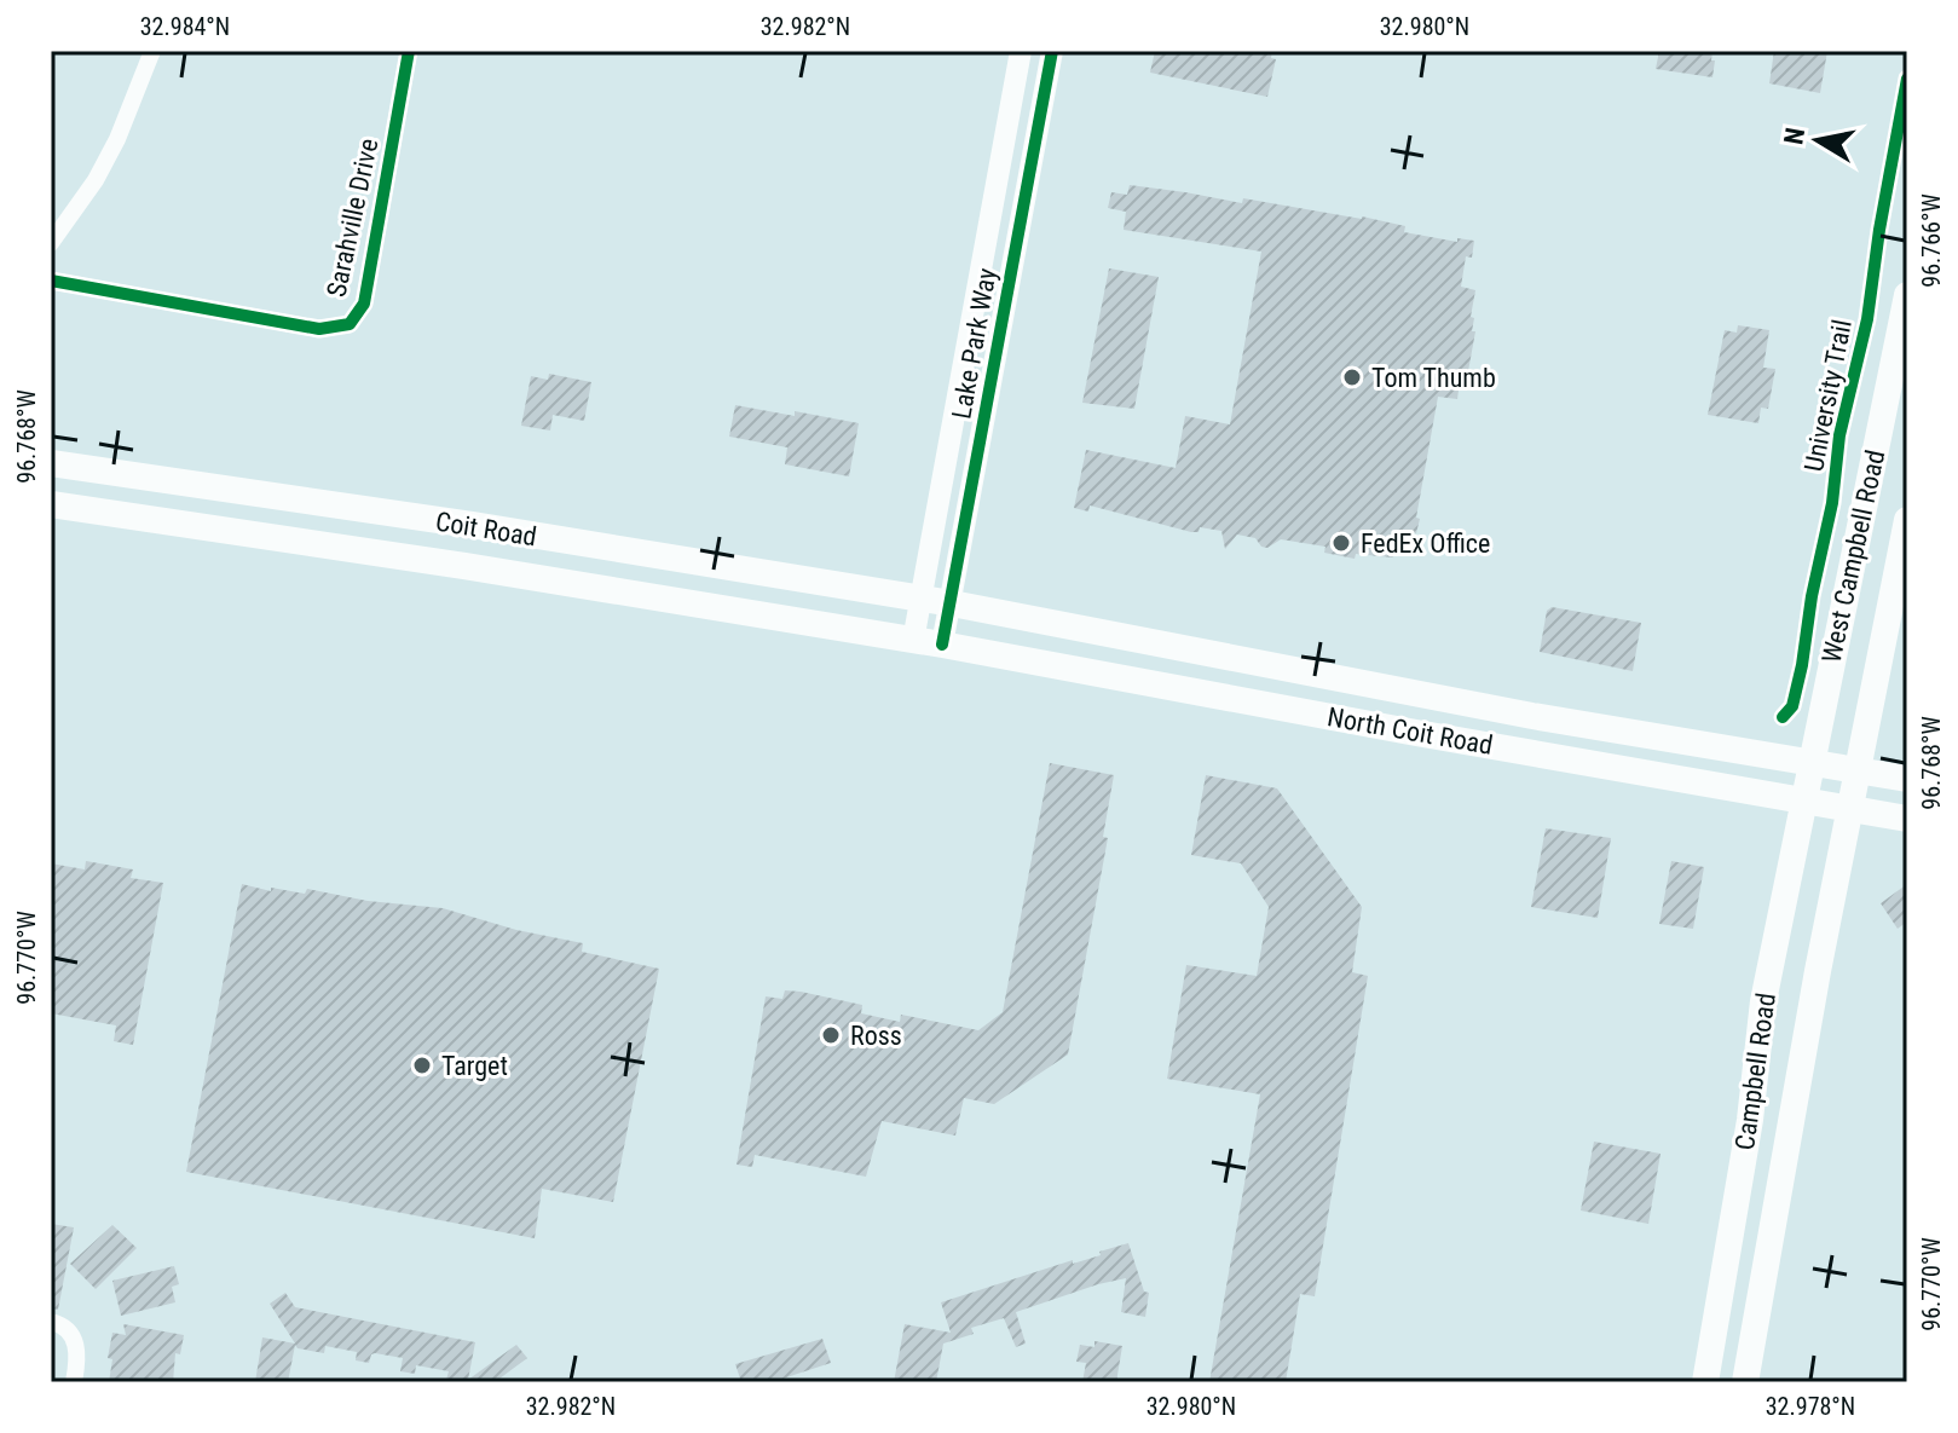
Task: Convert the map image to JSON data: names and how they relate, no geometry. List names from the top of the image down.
{
  "streets": {
    "main road": [
      "Coit Road",
      "West Campbell Road",
      "North Coit Road",
      "Campbell Road"
    ],
    "street": ["Sarahville Drive", "Lake Park Way"],
    "cycle path": ["University Trail"]
  },
  "crossings": [
    ["Lake Park Way", "Coit Road"],
    ["Lake Park Way", "North Coit Road"],
    ["Coit Road", "North Coit Road"],
    ["West Campbell Road", "North Coit Road"],
    ["West Campbell Road", "Campbell Road"],
    ["North Coit Road", "Campbell Road"]
  ],
  "places": [
    "Tom Thumb",
    "FedEx Office",
    "Ross",
    "Target"
  ],
  "north": "left",
  "coordinates": [
    "32.984°N",
    "32.982°N",
    "32.980°N",
    "96.766°W",
    "96.768°W",
    "96.770°W",
    "32.978°N"
  ]
}
